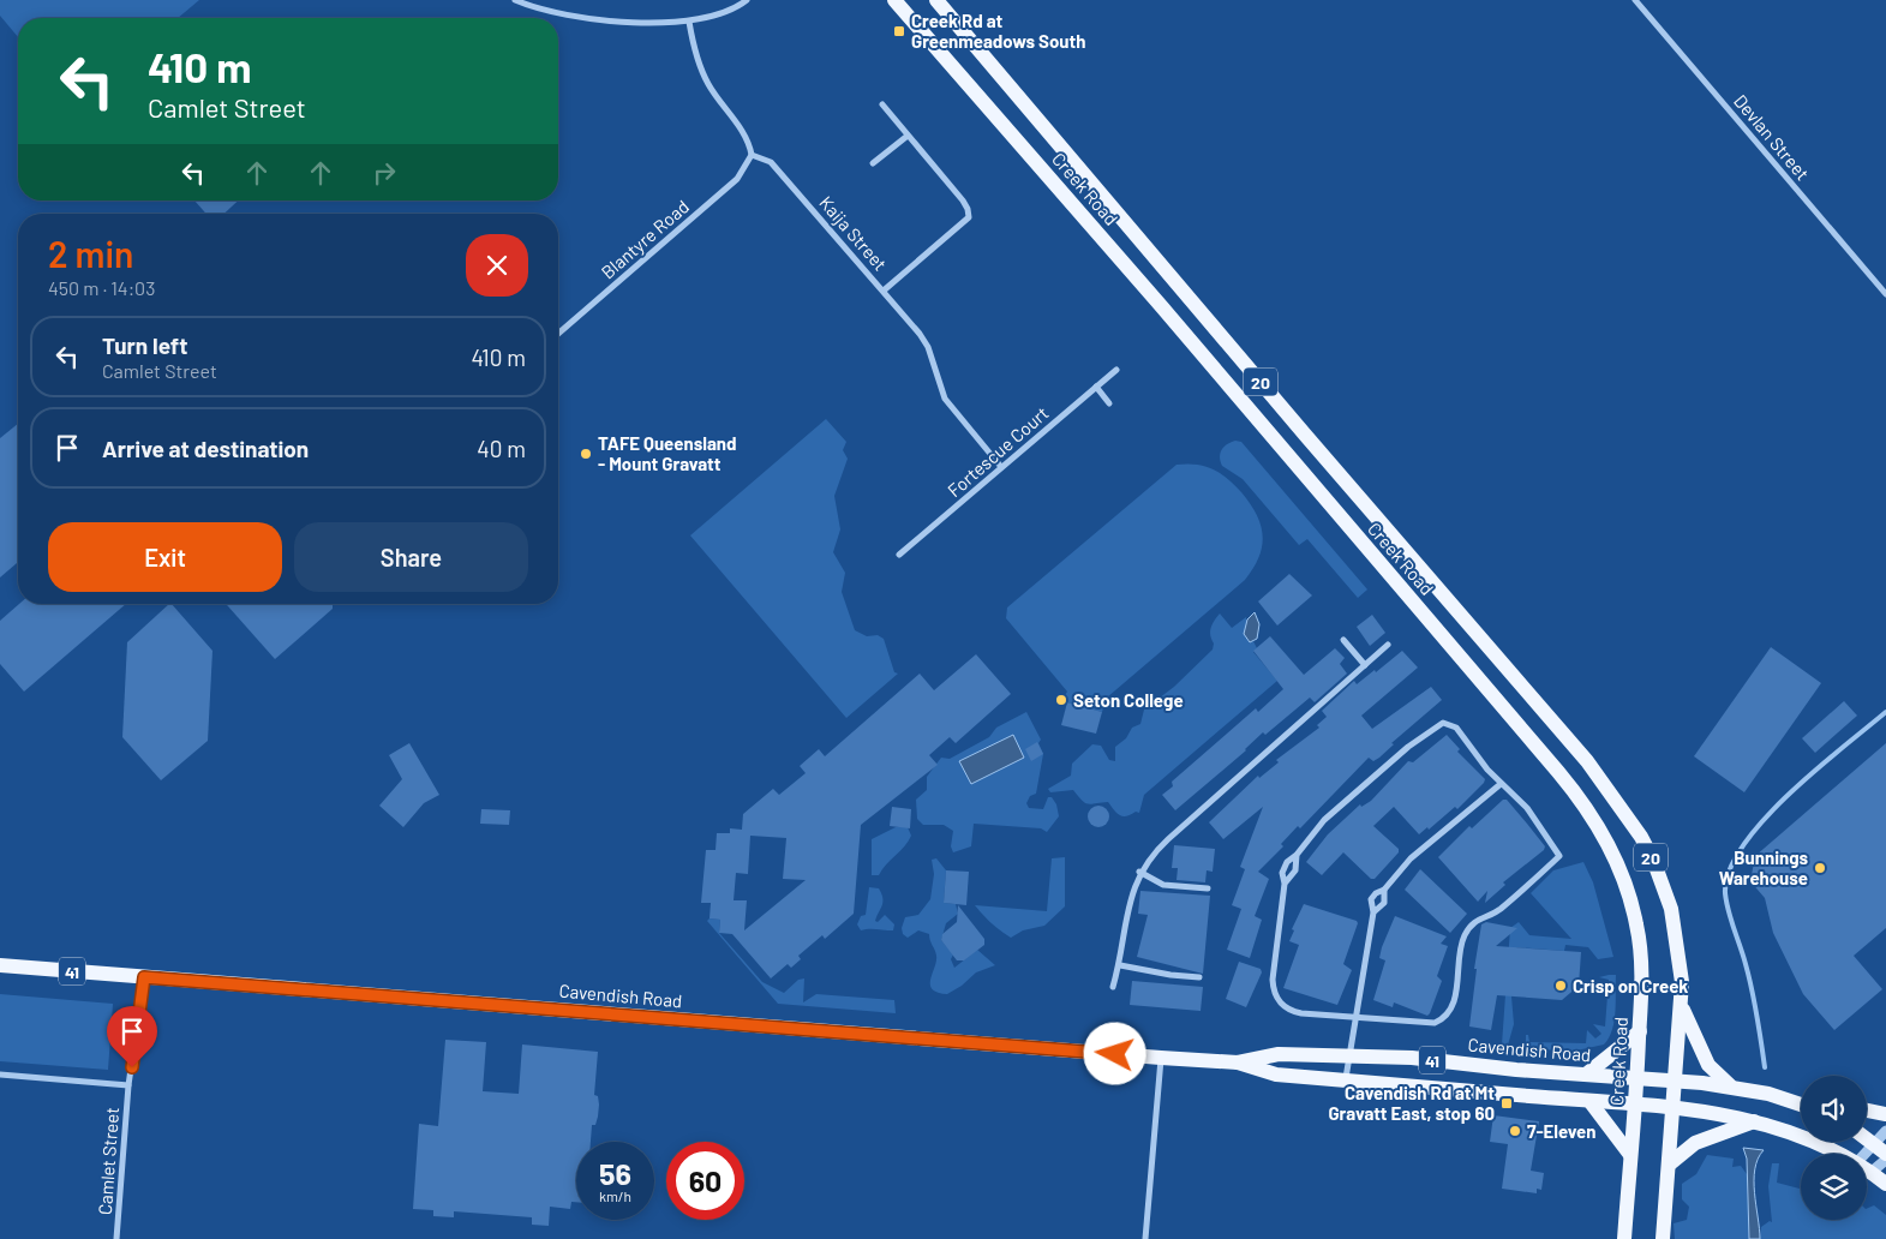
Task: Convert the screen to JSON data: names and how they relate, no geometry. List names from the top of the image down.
{
  "streets": {
    "main road": [
      "Creek Road",
      "20",
      "41",
      "Cavendish Road"
    ],
    "street": [
      "Devlan Street",
      "Kaija Street",
      "Blantyre Road",
      "Fortescue Court",
      "Camlet Street"
    ]
  },
  "crossings": [
    ["Creek Road", "41"],
    ["Creek Road", "Cavendish Road"],
    ["Kaija Street", "Blantyre Road"],
    ["Kaija Street", "Fortescue Court"],
    ["41", "Cavendish Road"],
    ["Cavendish Road", "Camlet Street"]
  ],
  "places": {
    "transit": ["Creek Rd at Greenmeadows South", "Cavendish Rd at Mt Gravatt East, stop 60"],
    "other": [
      "TAFE Queensland - Mount Gravatt",
      "Seton College",
      "Bunnings Warehouse",
      "Crisp on Creek",
      "7-Eleven"
    ]
  },
  "page": {
    "turn": ["410 m", "Camlet Street"],
    "heading": ["2 min", "450 m · 14:03"],
    "list": [
      {
        "name": "Turn left",
        "note": "Camlet Street",
        "value": "410 m"
      },
      {
        "name": "Arrive at destination",
        "value": "40 m"
      }
    ],
    "buttons": ["Exit", "Share"],
    "speed": "56 km/h",
    "limit": "60"
  }
}
